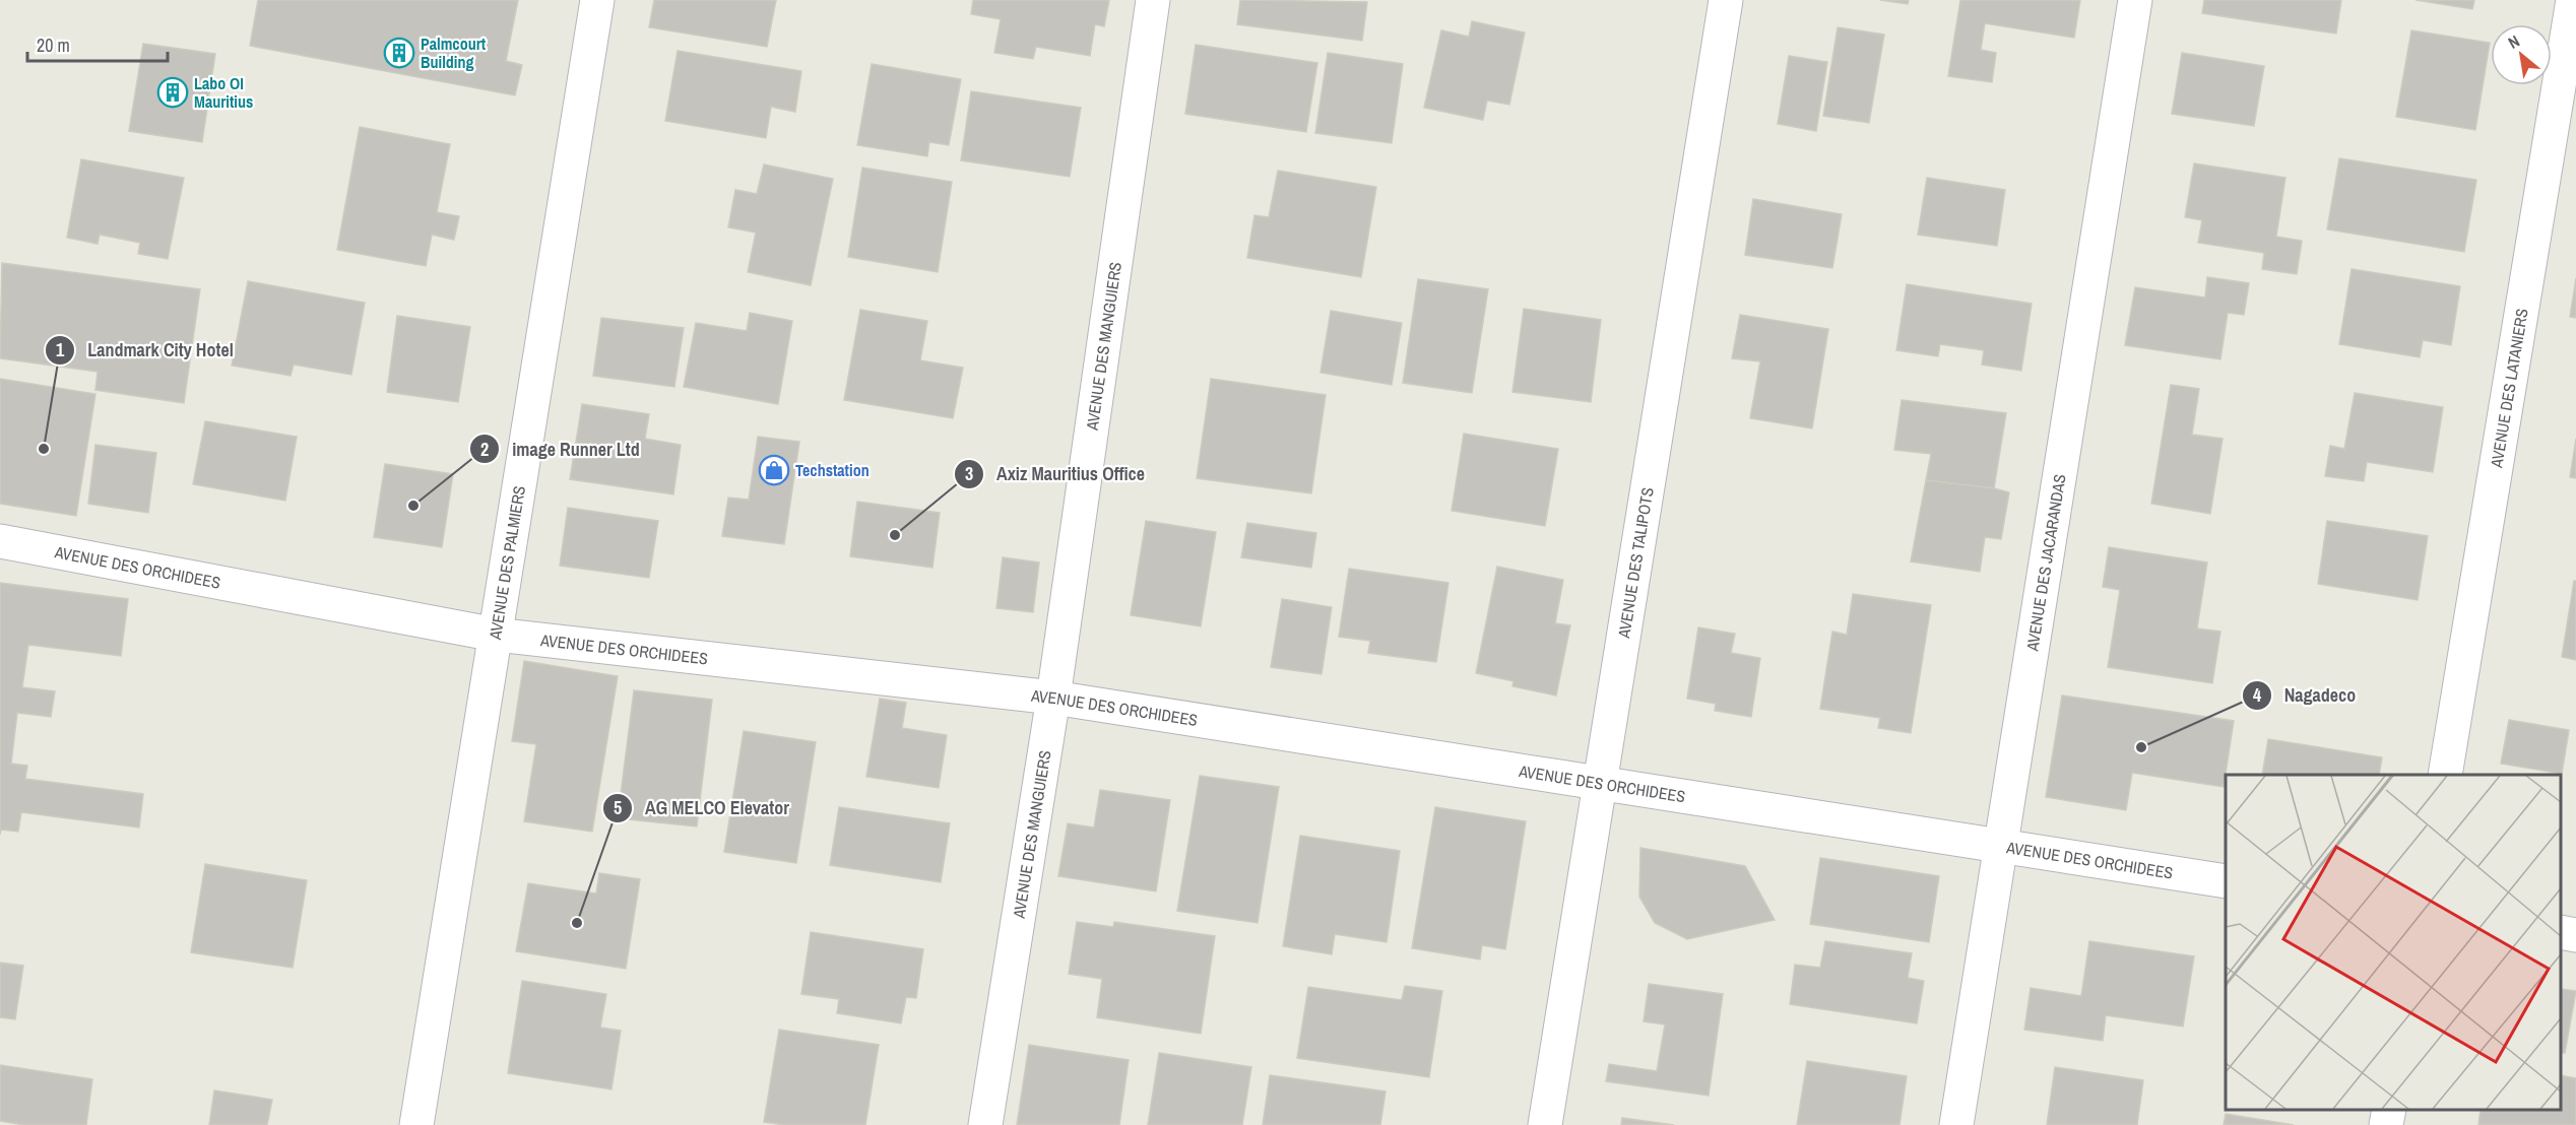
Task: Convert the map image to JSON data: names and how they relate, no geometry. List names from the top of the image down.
{
  "streets": {
    "street": [
      "AVENUE DES MANGUIERS",
      "AVENUE DES LATANIERS",
      "AVENUE DES PALMIERS",
      "AVENUE DES TALIPOTS",
      "AVENUE DES JACARANDAS",
      "AVENUE DES ORCHIDEES"
    ]
  },
  "crossings": [
    ["AVENUE DES MANGUIERS", "AVENUE DES ORCHIDEES"],
    ["AVENUE DES PALMIERS", "AVENUE DES ORCHIDEES"],
    ["AVENUE DES TALIPOTS", "AVENUE DES ORCHIDEES"],
    ["AVENUE DES JACARANDAS", "AVENUE DES ORCHIDEES"]
  ],
  "places": {
    "building": ["Palmcourt Building", "Labo OI Mauritius"],
    "other": [
      "Landmark City Hotel",
      "image Runner Ltd",
      "Axiz Mauritius Office",
      "Nagadeco",
      "AG MELCO Elevator"
    ],
    "shop": ["Techstation"]
  },
  "scale_bar": "20 m",
  "north": "top left"
}
